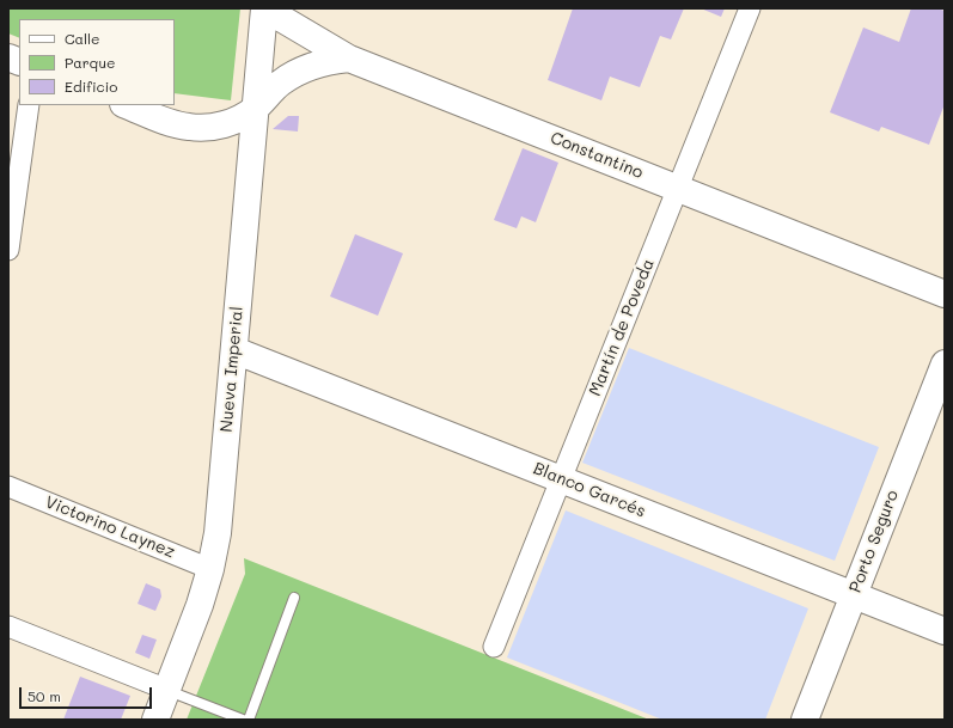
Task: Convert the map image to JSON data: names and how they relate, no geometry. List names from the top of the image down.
{
  "streets": {
    "street": [
      "Constantino",
      "Martín de Poveda",
      "Nueva Imperial",
      "Blanco Garcés",
      "Victorino Laynez",
      "Porto Seguro"
    ]
  },
  "crossings": [
    ["Constantino", "Martín de Poveda"],
    ["Constantino", "Nueva Imperial"],
    ["Martín de Poveda", "Blanco Garcés"],
    ["Nueva Imperial", "Blanco Garcés"],
    ["Nueva Imperial", "Victorino Laynez"],
    ["Blanco Garcés", "Porto Seguro"]
  ],
  "legend": ["Calle", "Parque", "Edificio"],
  "scale_bar": "50 m"
}
